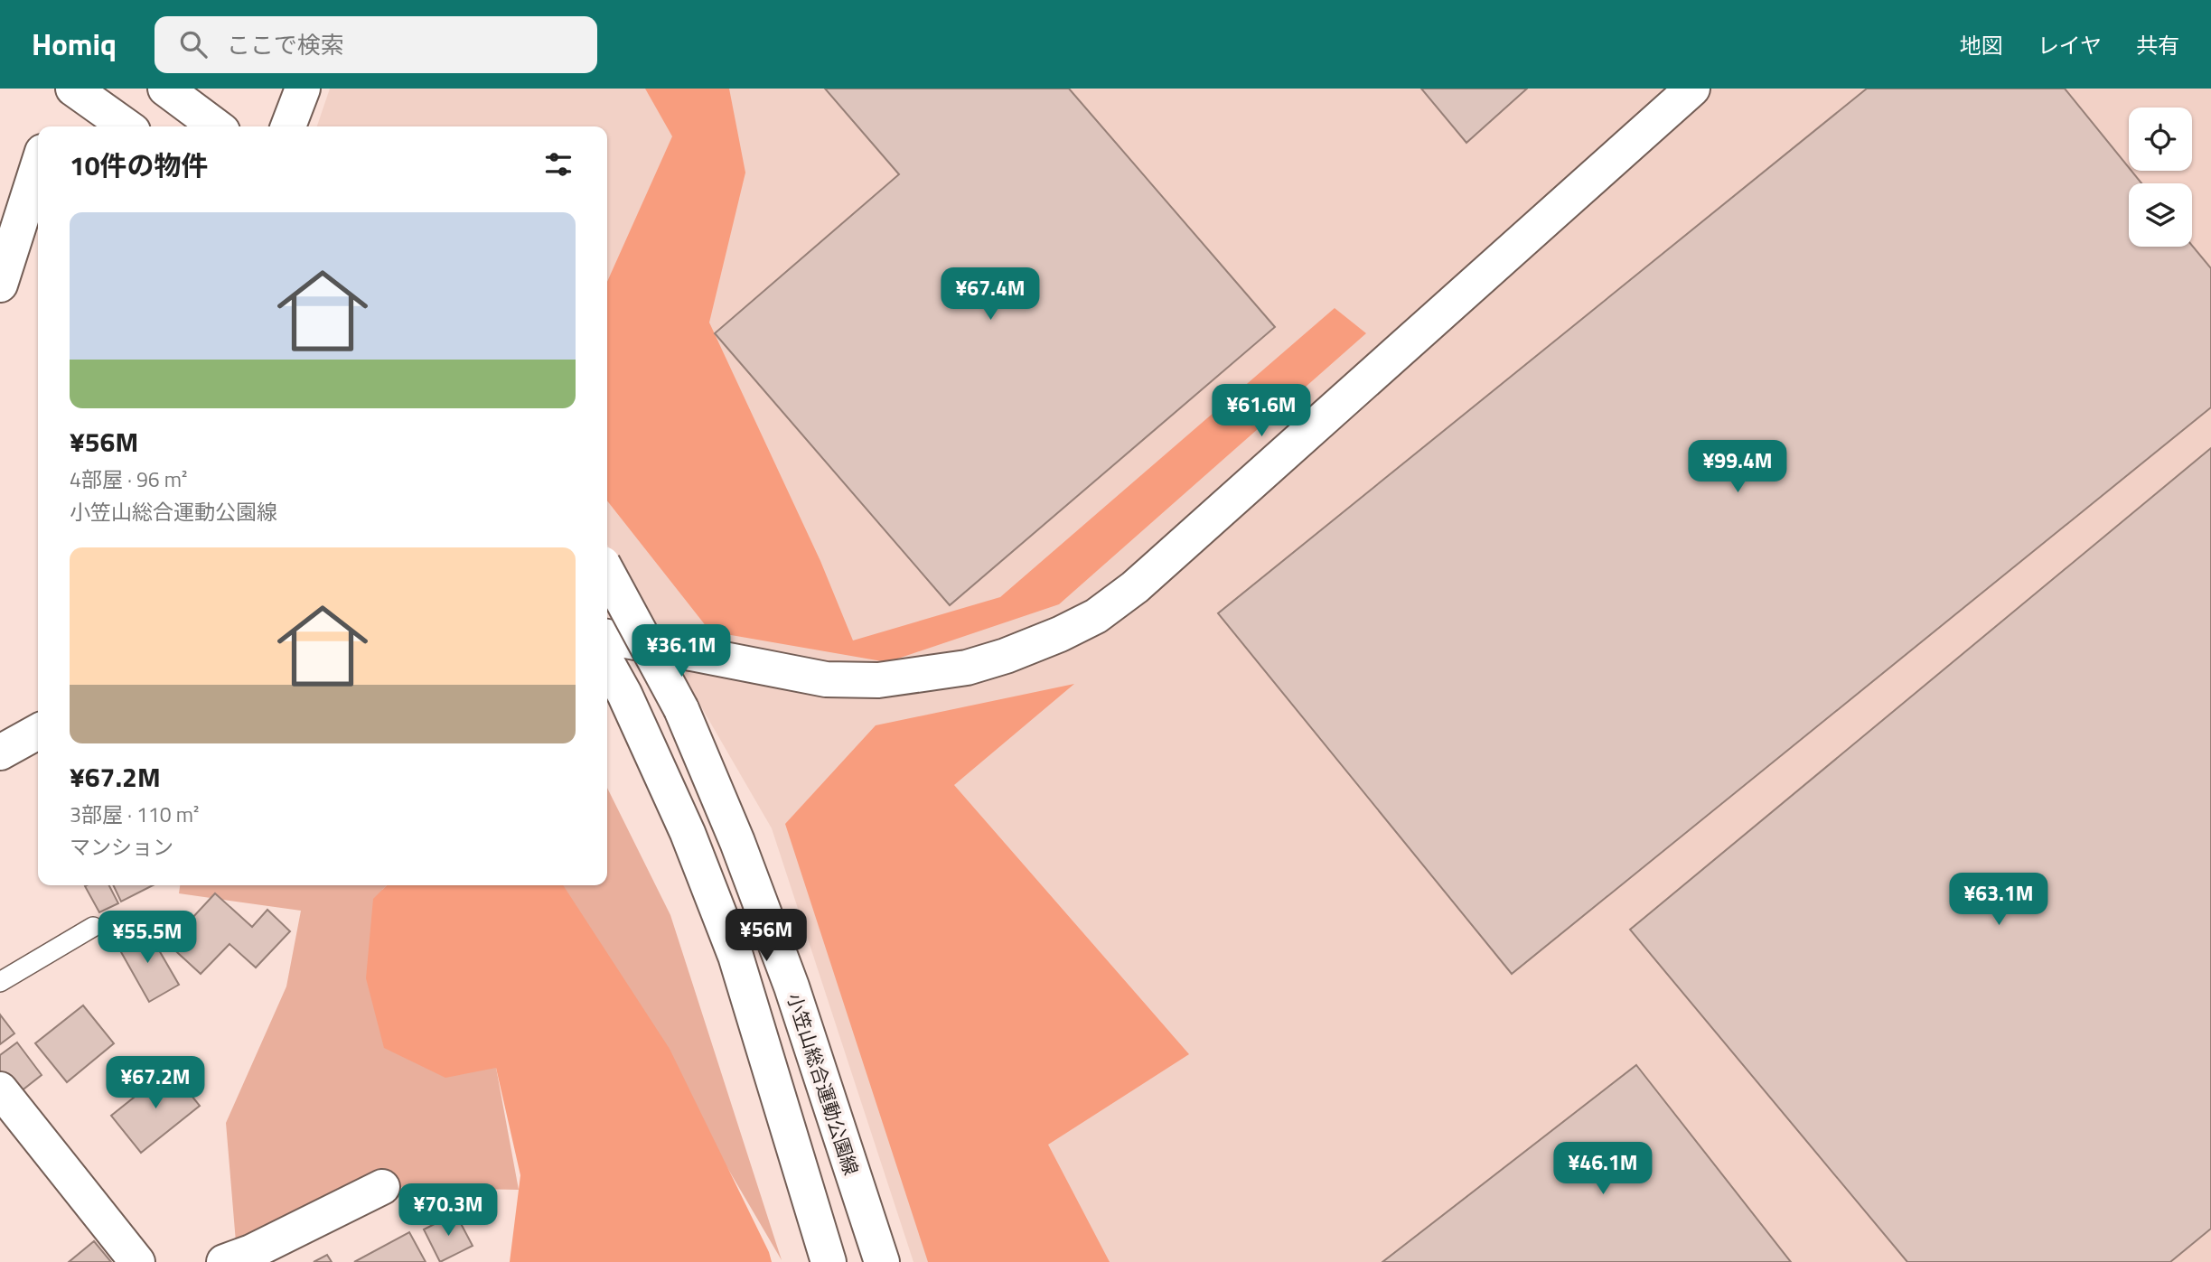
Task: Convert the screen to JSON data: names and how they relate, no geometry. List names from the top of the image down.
{
  "streets": {
    "street": ["小笠山総合運動公園線"]
  },
  "page": {
    "header": "Homiq",
    "search": "ここで検索",
    "nav": ["地図", "レイヤ", "共有"],
    "heading": "10件の物件",
    "list": [
      {
        "name": "¥56M",
        "note": "4部屋 · 96 m² · 小笠山総合運動公園線"
      },
      {
        "name": "¥67.2M",
        "note": "3部屋 · 110 m² · マンション"
      }
    ],
    "price": [
      "¥67.4M",
      "¥61.6M",
      "¥99.4M",
      "¥36.1M",
      "¥63.1M",
      "¥56M",
      "¥55.5M",
      "¥67.2M",
      "¥46.1M",
      "¥70.3M"
    ]
  }
}
